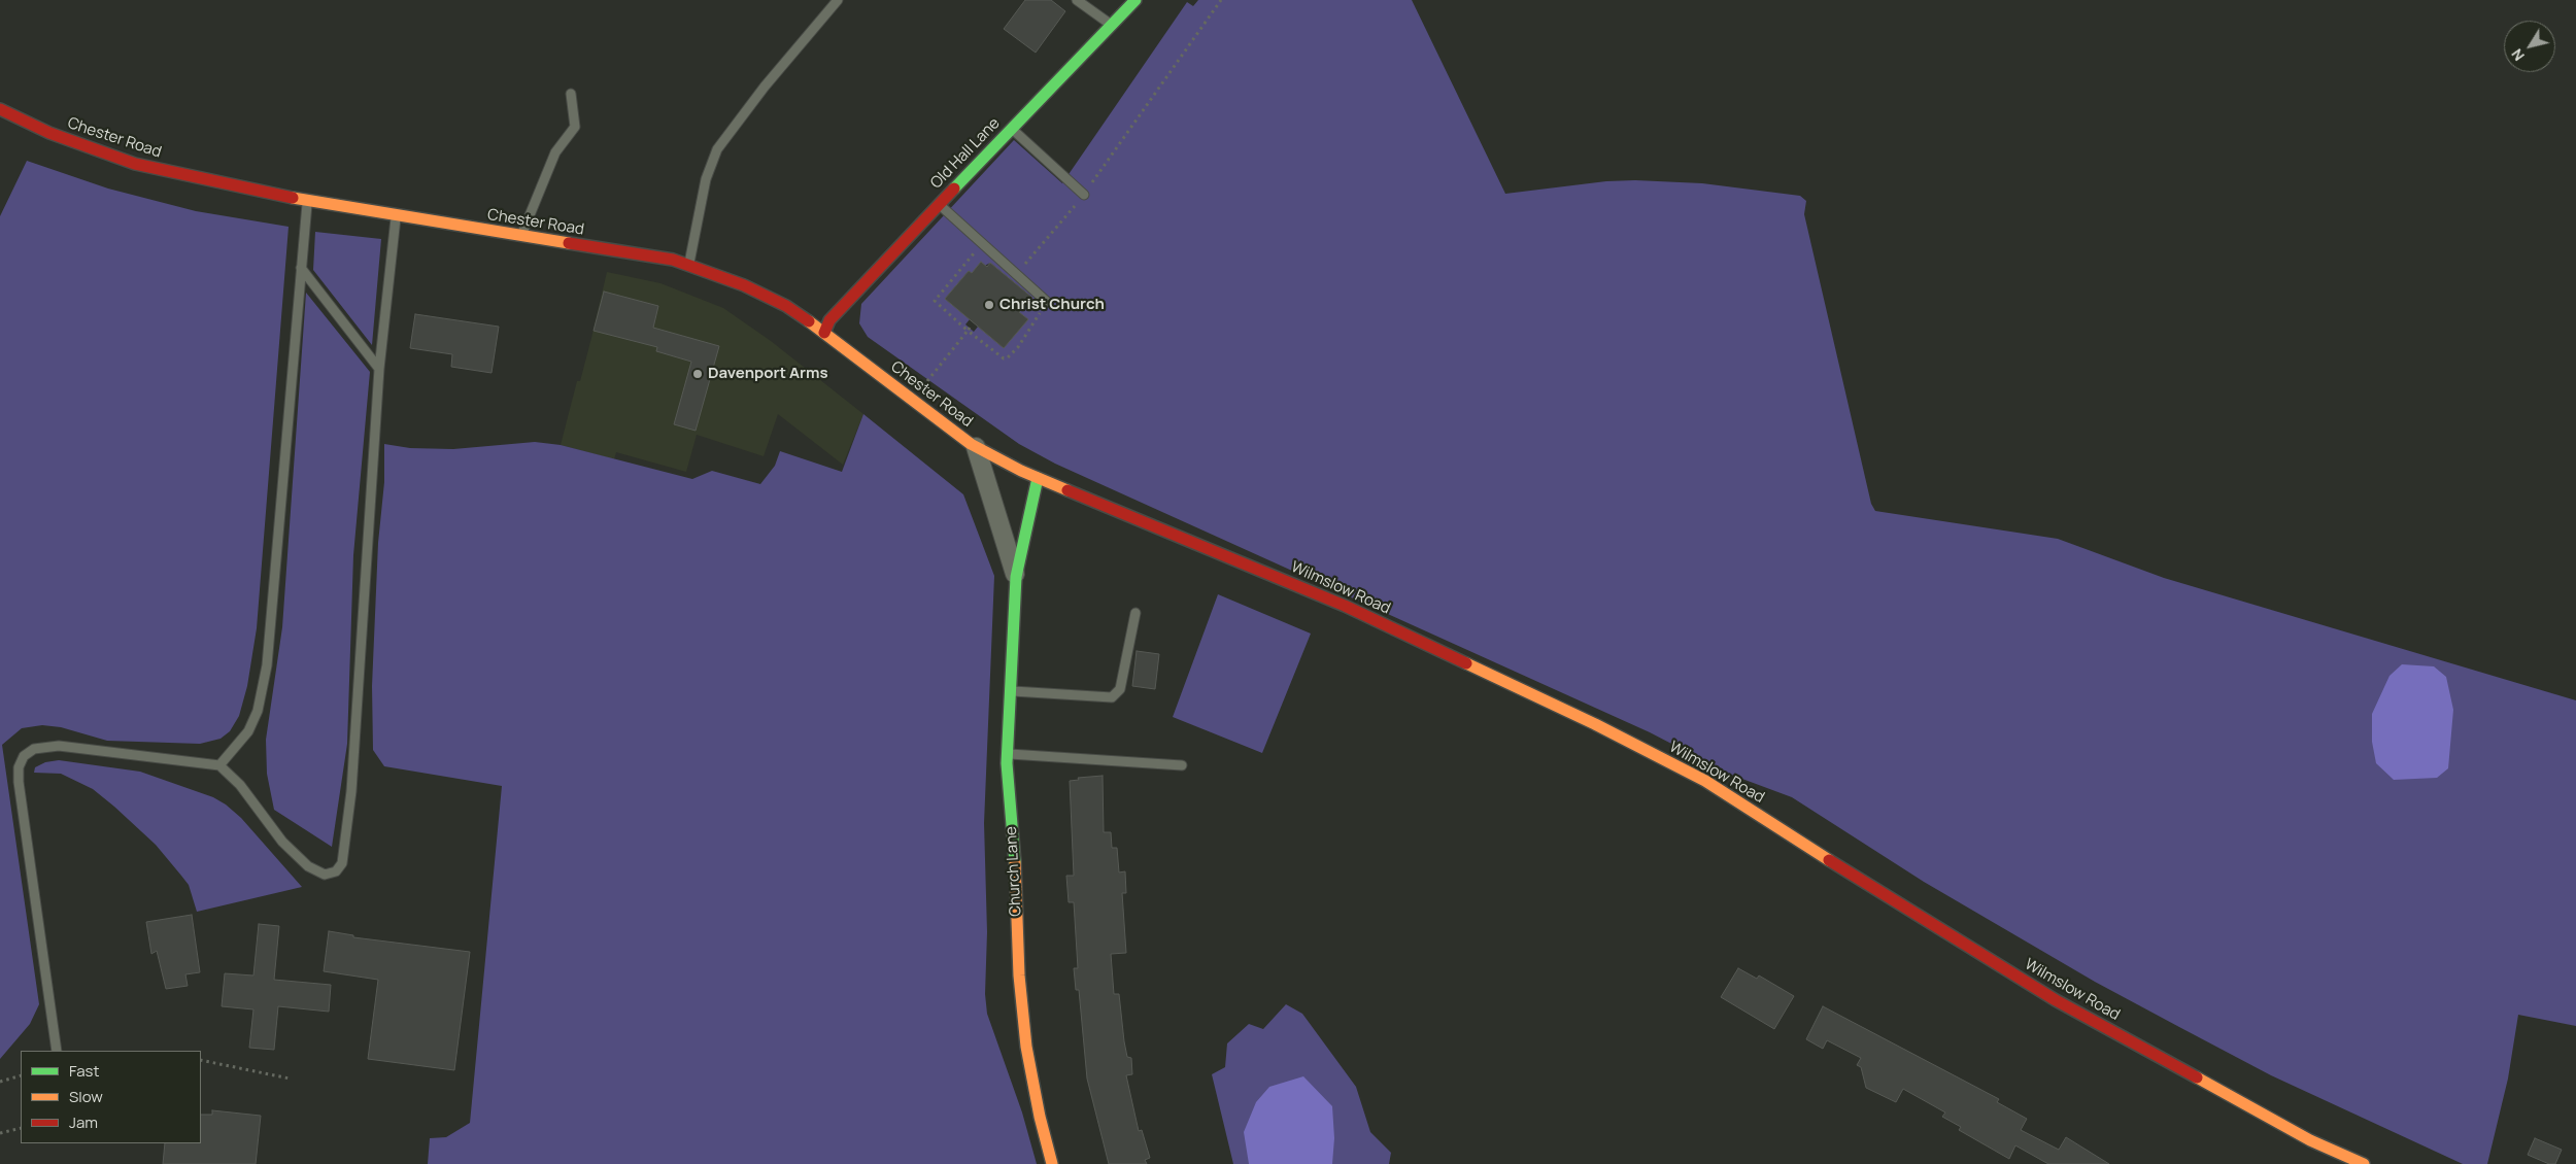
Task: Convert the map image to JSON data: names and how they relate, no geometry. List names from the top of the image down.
{
  "streets": {
    "main road": [
      "Chester Road",
      "Old Hall Lane",
      "Wilmslow Road",
      "Church Lane"
    ]
  },
  "crossings": [
    ["Chester Road", "Old Hall Lane"],
    ["Chester Road", "Wilmslow Road"],
    ["Chester Road", "Church Lane"],
    ["Wilmslow Road", "Church Lane"]
  ],
  "places": ["Christ Church", "Davenport Arms"],
  "legend": ["Fast", "Slow", "Jam"],
  "north": "bottom left"
}
